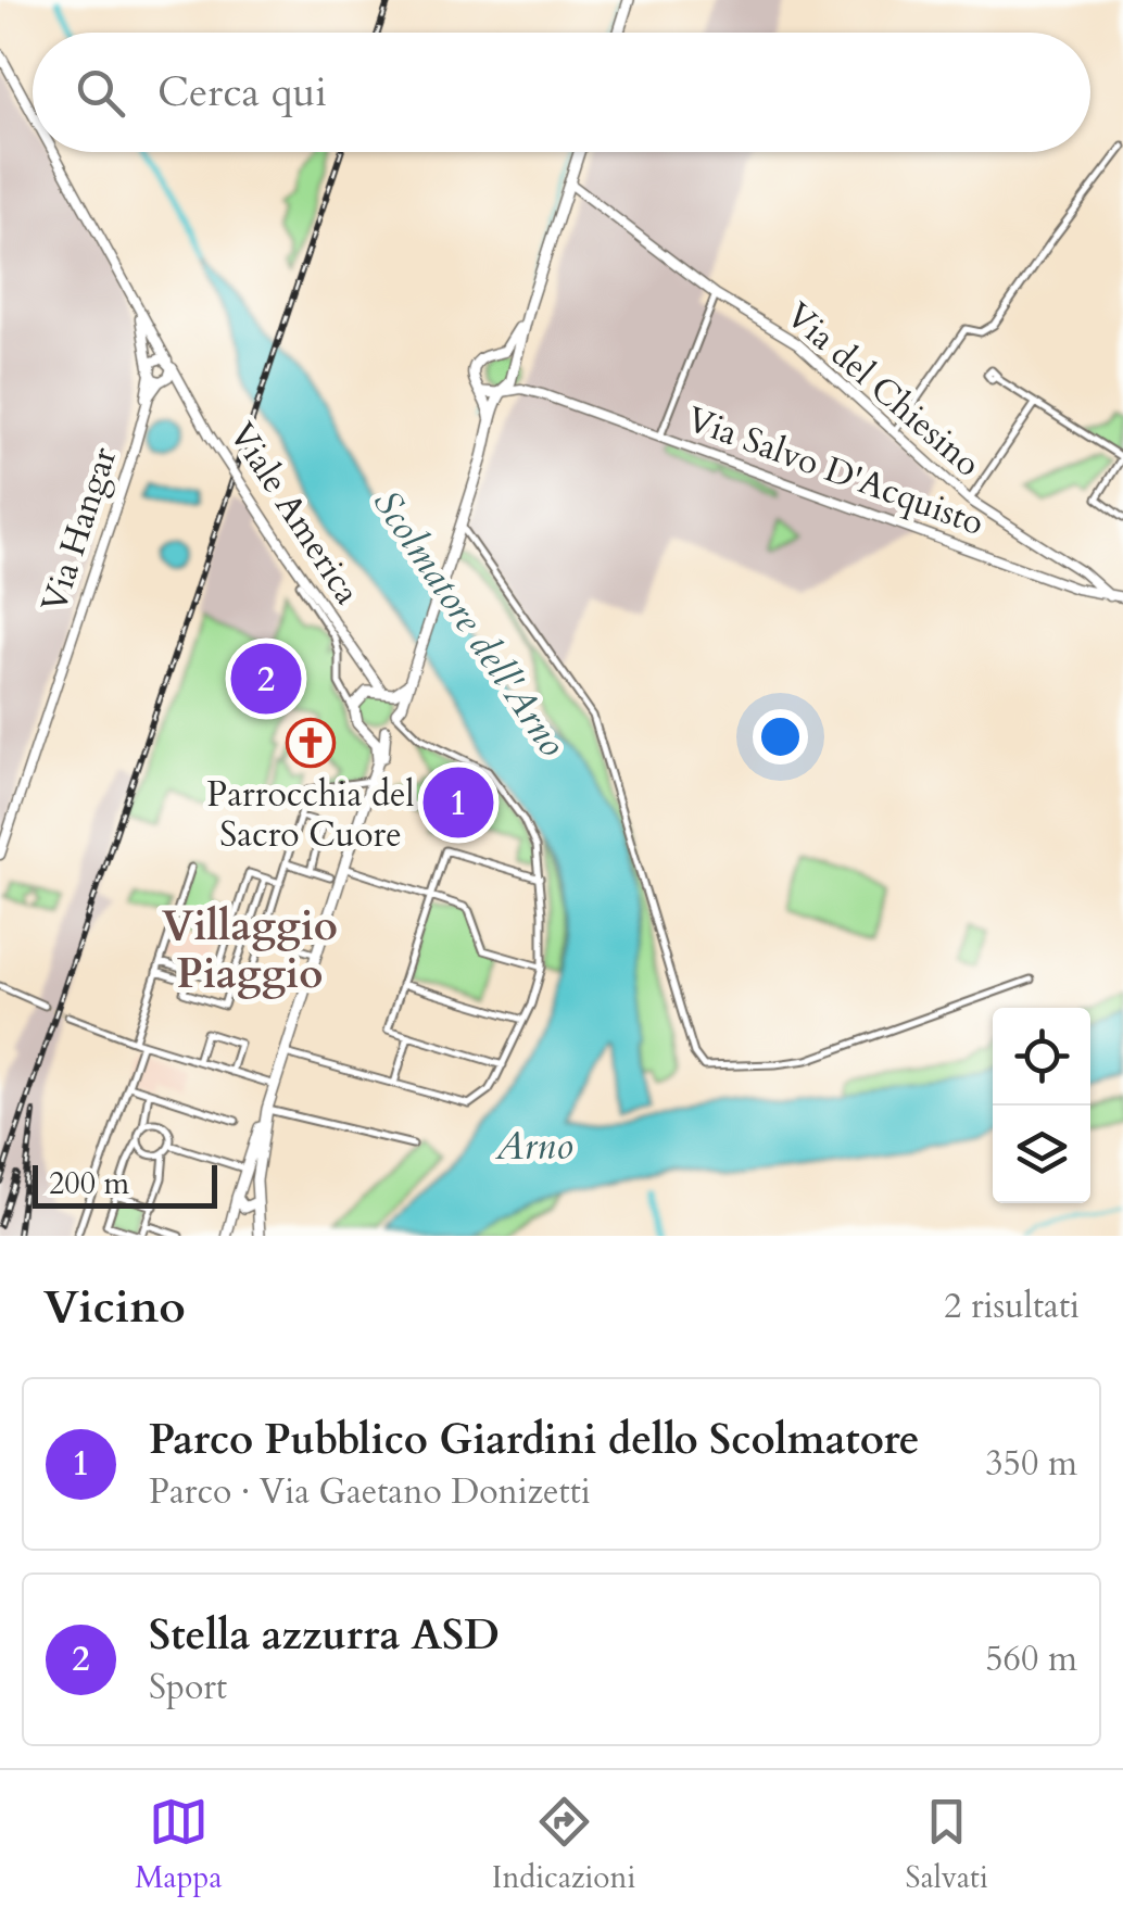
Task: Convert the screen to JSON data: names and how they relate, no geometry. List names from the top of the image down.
{
  "streets": {
    "street": [
      "Via del Chiesino",
      "Via Salvo D'Acquisto",
      "Viale America",
      "Via Hangar"
    ]
  },
  "crossings": [
    ["Via del Chiesino", "Via Salvo D'Acquisto"],
    ["Viale America", "Via Hangar"]
  ],
  "districts": ["Villaggio Piaggio"],
  "water": ["Scolmatore dell'Arno", "Arno"],
  "places": {
    "church": ["Parrocchia del Sacro Cuore"]
  },
  "scale_bar": "200 m",
  "page": {
    "search": "Cerca qui",
    "pins": ["2", "1"],
    "scale": "200 m",
    "heading": ["Vicino", "2 risultati"],
    "list": [
      {
        "mark": "1",
        "name": "Parco Pubblico Giardini dello Scolmatore",
        "note": "Parco · Via Gaetano Donizetti",
        "value": "350 m"
      },
      {
        "mark": "2",
        "name": "Stella azzurra ASD",
        "note": "Sport",
        "value": "560 m"
      }
    ],
    "nav": ["Mappa", "Indicazioni", "Salvati"]
  }
}
